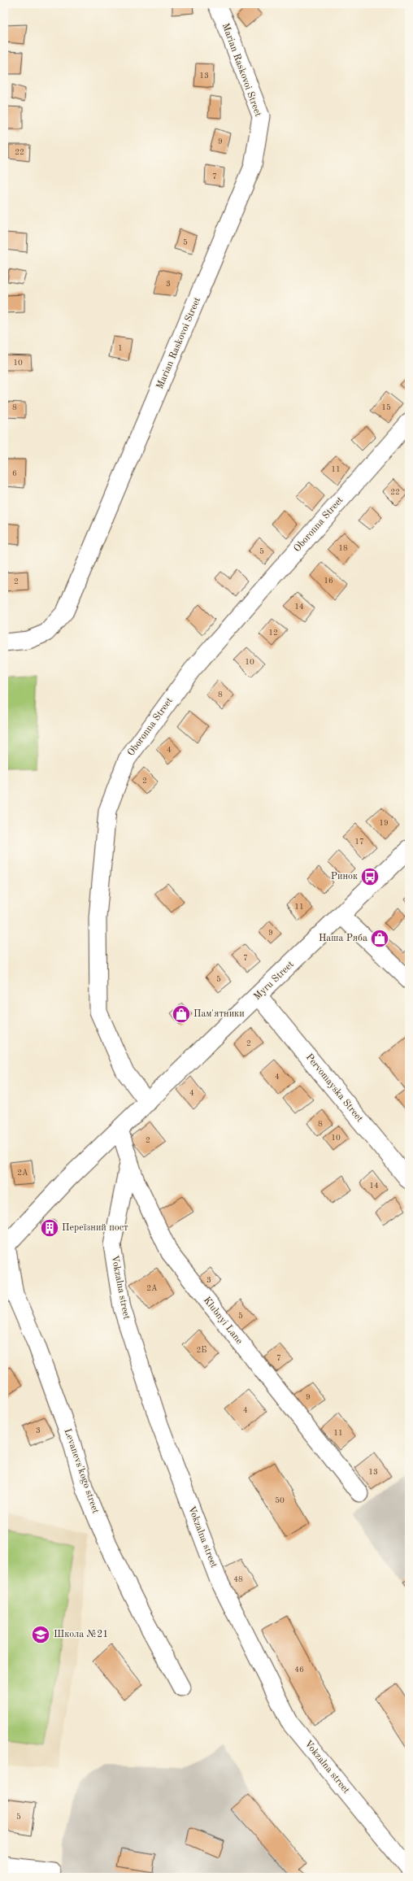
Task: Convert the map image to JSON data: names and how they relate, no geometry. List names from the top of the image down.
{
  "streets": {
    "street": [
      "Marian Raskovoi Street",
      "Oboronna Street",
      "Myru Street",
      "Pervomayska Street",
      "Vokzalna street",
      "Klubnyi Lane",
      "Levanevs'kogo street"
    ]
  },
  "crossings": [
    ["Oboronna Street", "Myru Street"],
    ["Myru Street", "Pervomayska Street"],
    ["Myru Street", "Klubnyi Lane"],
    ["Myru Street", "Levanevs'kogo street"],
    ["Vokzalna street", "Klubnyi Lane"]
  ],
  "places": {
    "bus stop": ["Ринок"],
    "shop": ["Наша Ряба", "Пам'ятники"],
    "building": ["Переїзний пост"],
    "school or university": ["Школа №21"]
  },
  "house_numbers": [
    "13",
    "9",
    "22",
    "7",
    "5",
    "3",
    "1",
    "10",
    "8",
    "15",
    "11",
    "6",
    "22",
    "18",
    "5",
    "16",
    "2",
    "14",
    "12",
    "10",
    "8",
    "4",
    "2",
    "19",
    "17",
    "11",
    "9",
    "7",
    "5",
    "2",
    "4",
    "4",
    "8",
    "10",
    "2",
    "2А",
    "14",
    "3",
    "2А",
    "5",
    "2Б",
    "7",
    "9",
    "4",
    "3",
    "11",
    "13",
    "50",
    "48",
    "46",
    "5"
  ]
}
